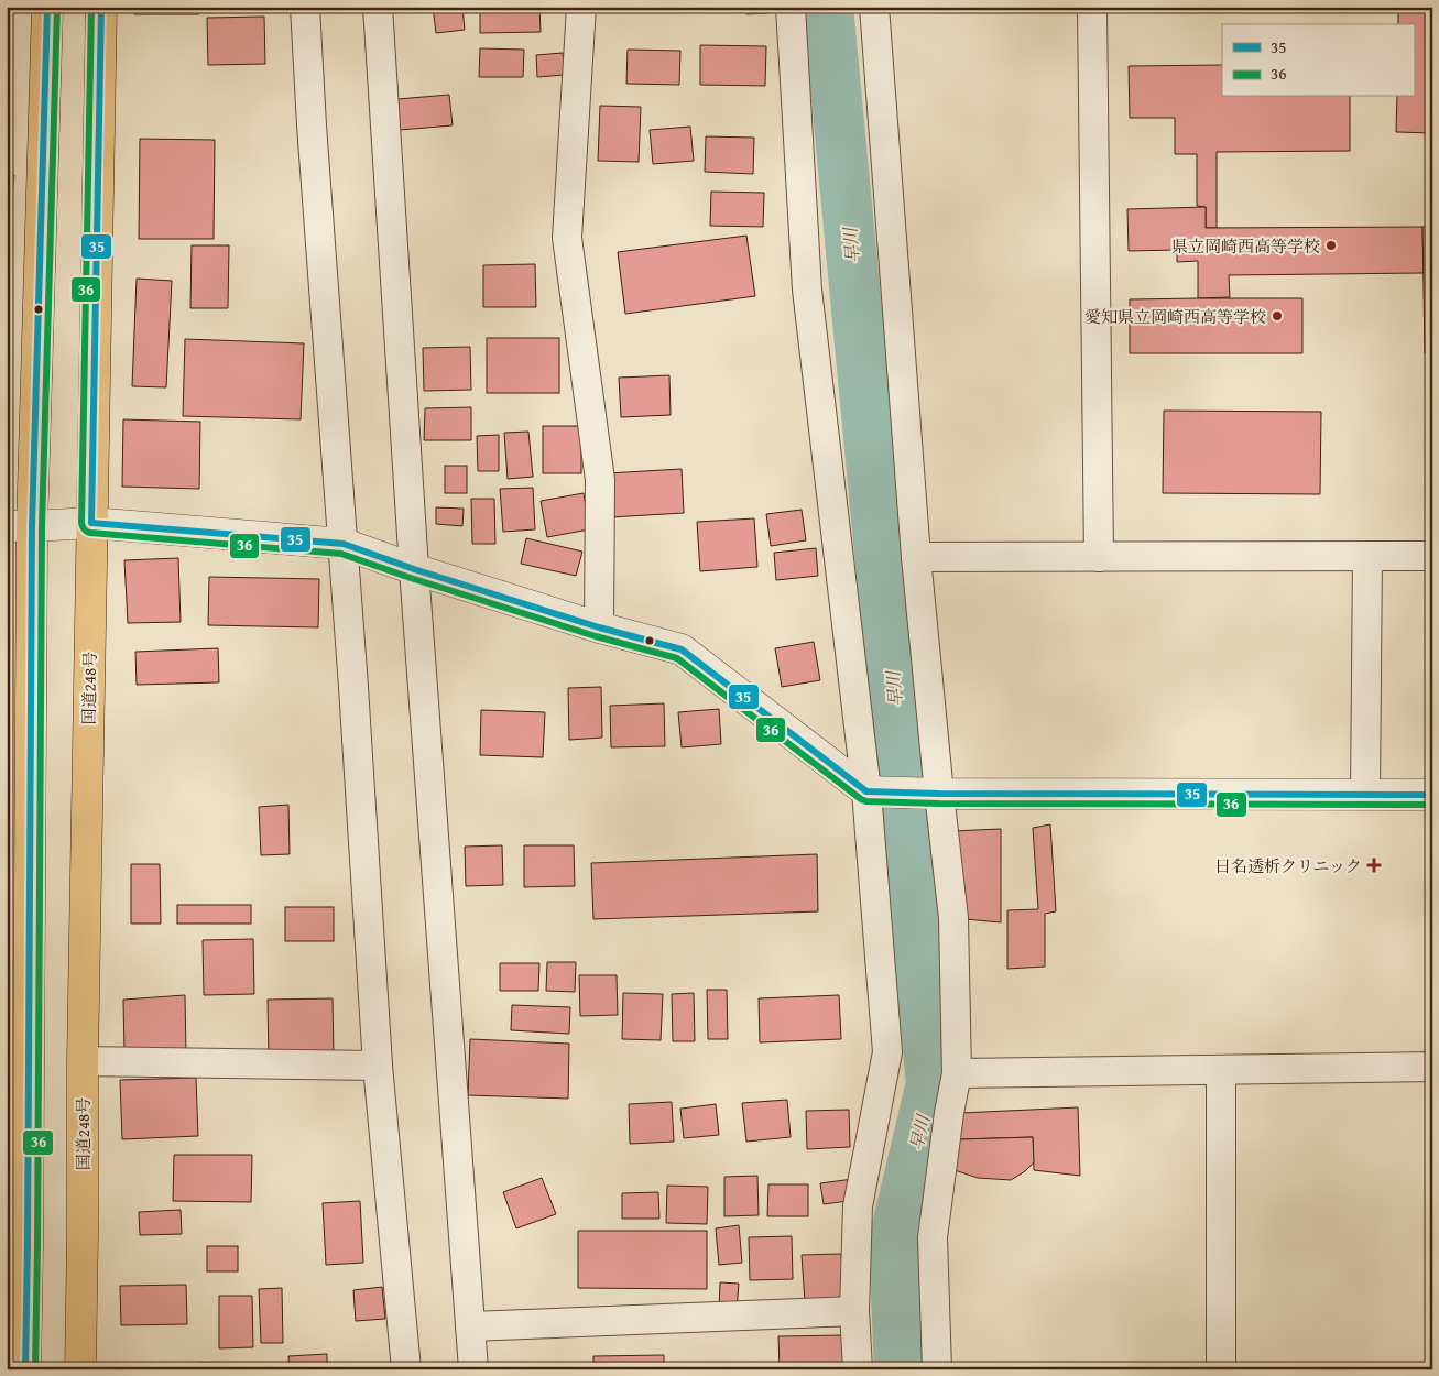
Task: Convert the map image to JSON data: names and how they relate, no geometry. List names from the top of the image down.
{
  "streets": {
    "highway": ["国道248号"]
  },
  "water": ["早川"],
  "places": {
    "other": ["県立岡崎西高等学校", "愛知県立岡崎西高等学校"],
    "health": ["日名透析クリニック"]
  },
  "lines": ["transit line 35", "transit line 36"],
  "legend": ["35", "36"]
}
